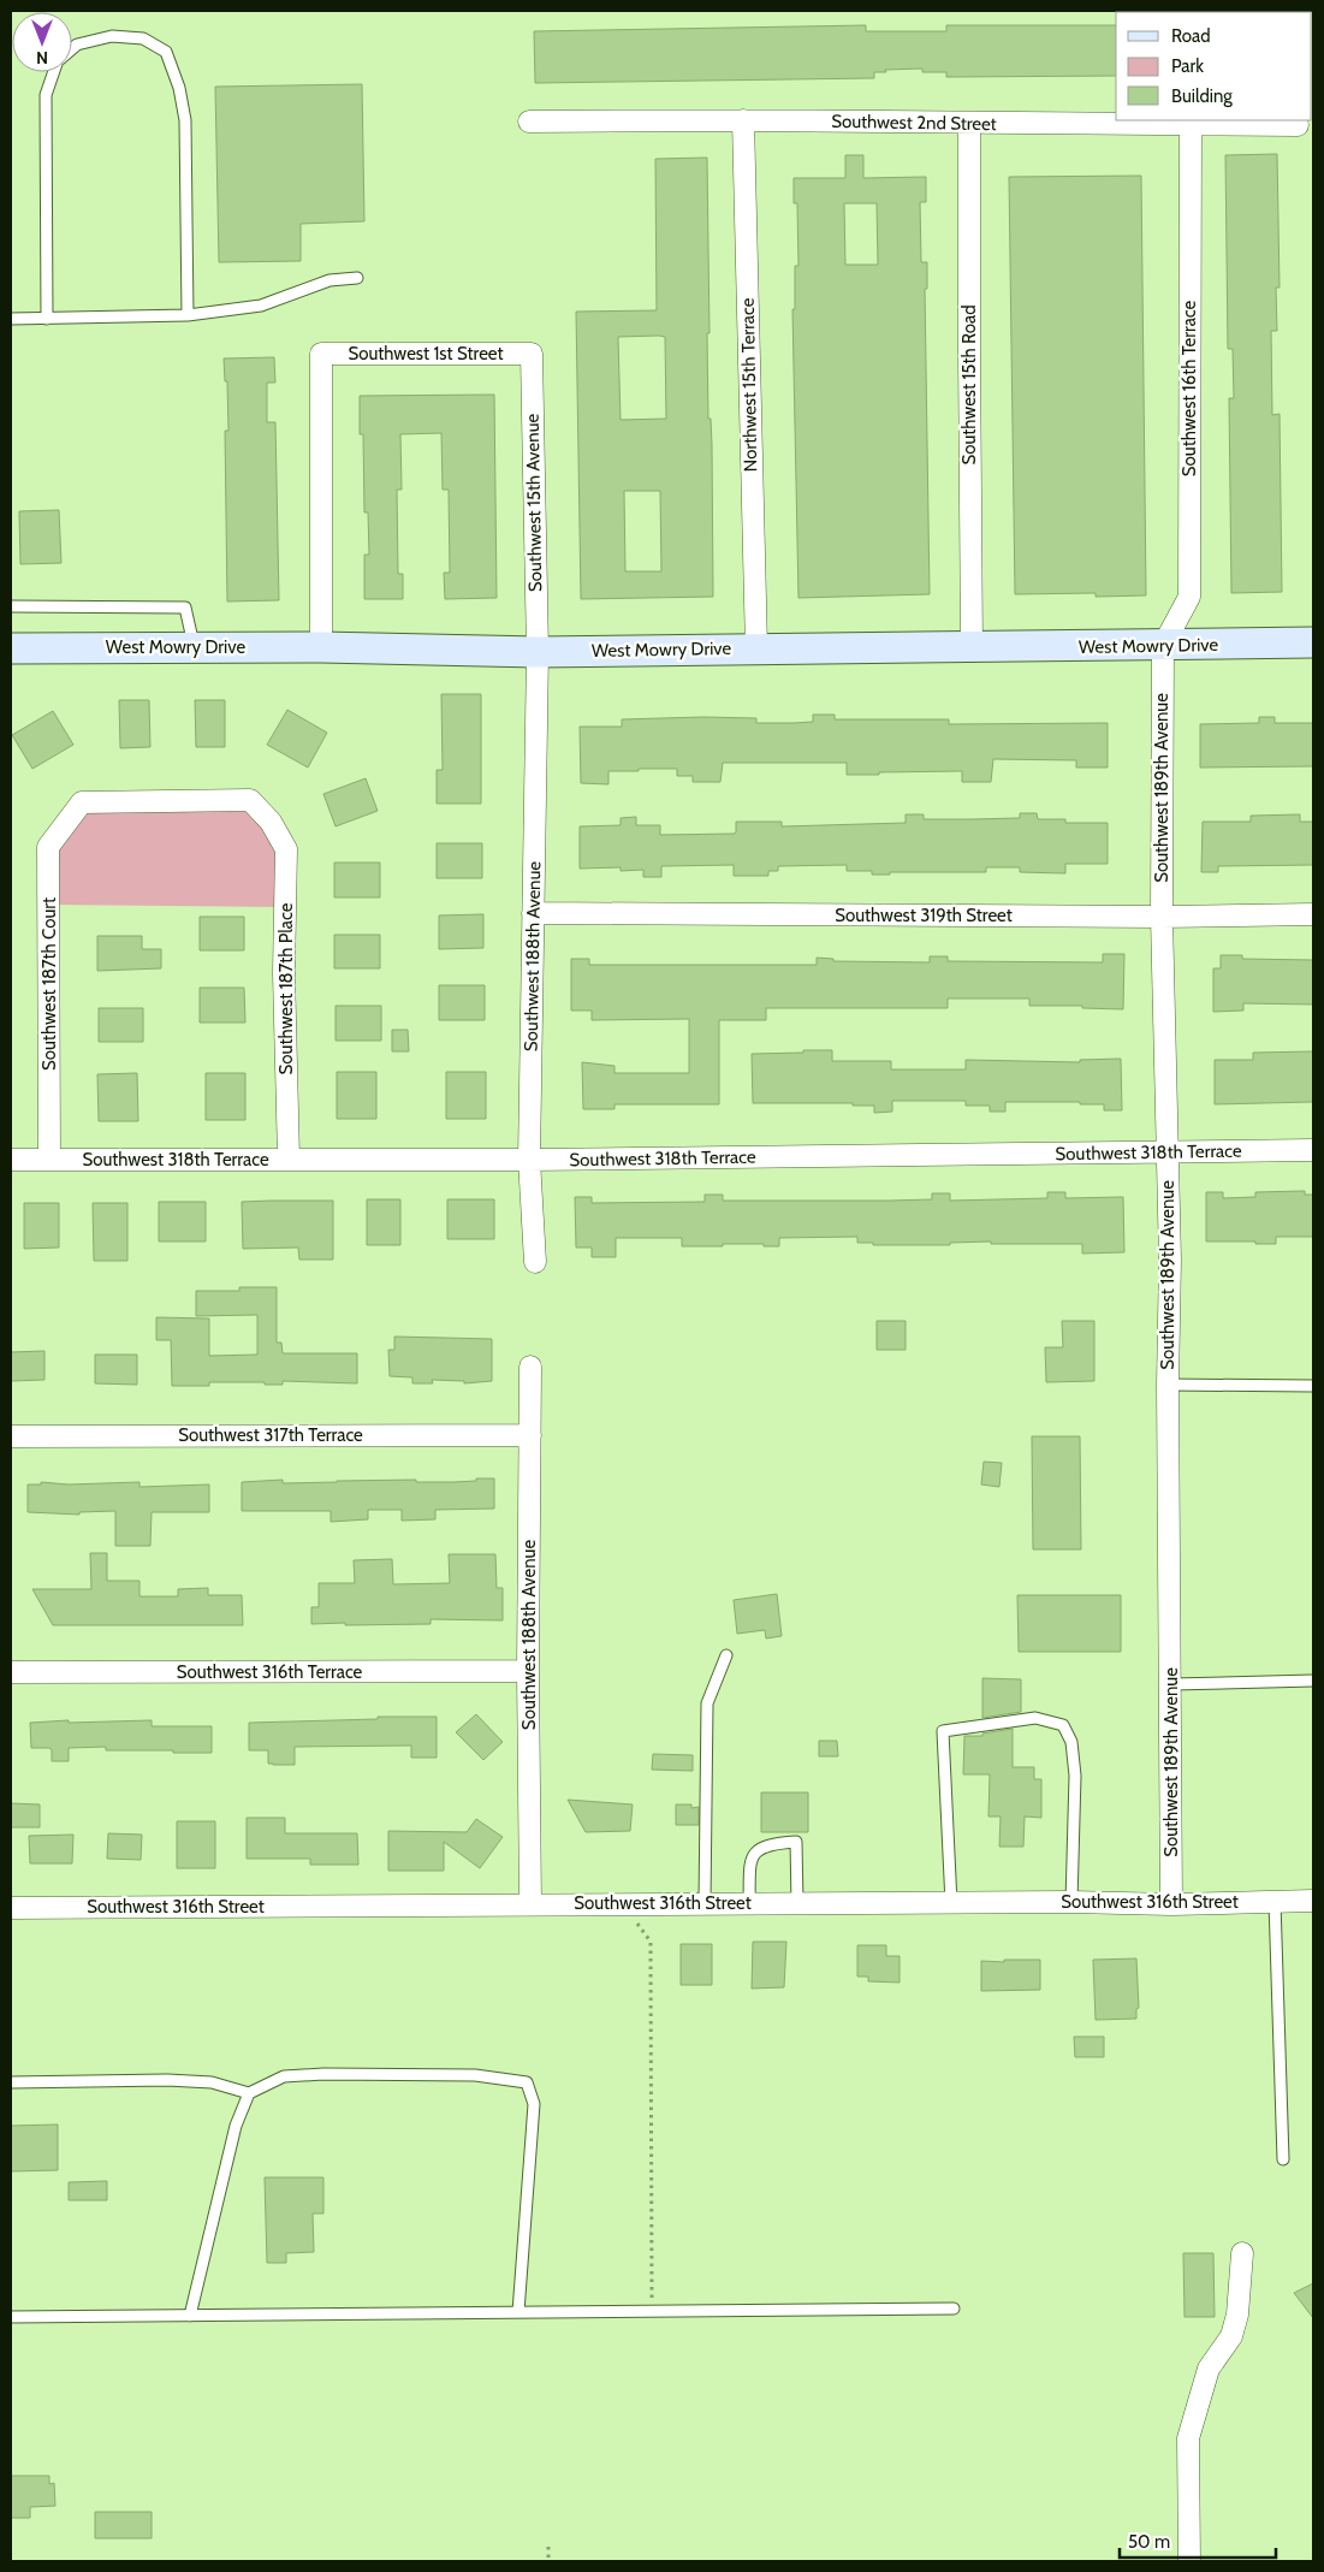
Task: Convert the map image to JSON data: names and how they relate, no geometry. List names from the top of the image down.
{
  "streets": {
    "street": [
      "Southwest 2nd Street",
      "Southwest 1st Street",
      "Northwest 15th Terrace",
      "Southwest 15th Road",
      "Southwest 16th Terrace",
      "Southwest 15th Avenue",
      "West Mowry Drive",
      "Southwest 189th Avenue",
      "Southwest 319th Street",
      "Southwest 188th Avenue",
      "Southwest 187th Court",
      "Southwest 187th Place",
      "Southwest 318th Terrace",
      "Southwest 317th Terrace",
      "Southwest 316th Terrace",
      "Southwest 316th Street"
    ]
  },
  "crossings": [
    ["Southwest 2nd Street", "Northwest 15th Terrace"],
    ["Southwest 2nd Street", "Southwest 15th Road"],
    ["Southwest 2nd Street", "Southwest 16th Terrace"],
    ["Southwest 1st Street", "Southwest 15th Avenue"],
    ["Southwest 1st Street", "West Mowry Drive"],
    ["Northwest 15th Terrace", "West Mowry Drive"],
    ["Southwest 15th Road", "West Mowry Drive"],
    ["Southwest 16th Terrace", "West Mowry Drive"],
    ["Southwest 16th Terrace", "Southwest 189th Avenue"],
    ["Southwest 15th Avenue", "West Mowry Drive"],
    ["Southwest 15th Avenue", "Southwest 188th Avenue"],
    ["West Mowry Drive", "Southwest 189th Avenue"],
    ["West Mowry Drive", "Southwest 188th Avenue"],
    ["Southwest 189th Avenue", "Southwest 319th Street"],
    ["Southwest 189th Avenue", "Southwest 318th Terrace"],
    ["Southwest 189th Avenue", "Southwest 316th Street"],
    ["Southwest 319th Street", "Southwest 188th Avenue"],
    ["Southwest 188th Avenue", "Southwest 318th Terrace"],
    ["Southwest 188th Avenue", "Southwest 317th Terrace"],
    ["Southwest 188th Avenue", "Southwest 316th Terrace"],
    ["Southwest 188th Avenue", "Southwest 316th Street"],
    ["Southwest 187th Court", "Southwest 187th Place"],
    ["Southwest 187th Court", "Southwest 318th Terrace"],
    ["Southwest 187th Place", "Southwest 318th Terrace"]
  ],
  "legend": ["Road", "Park", "Building"],
  "scale_bar": "50 m",
  "north": "bottom"
}
